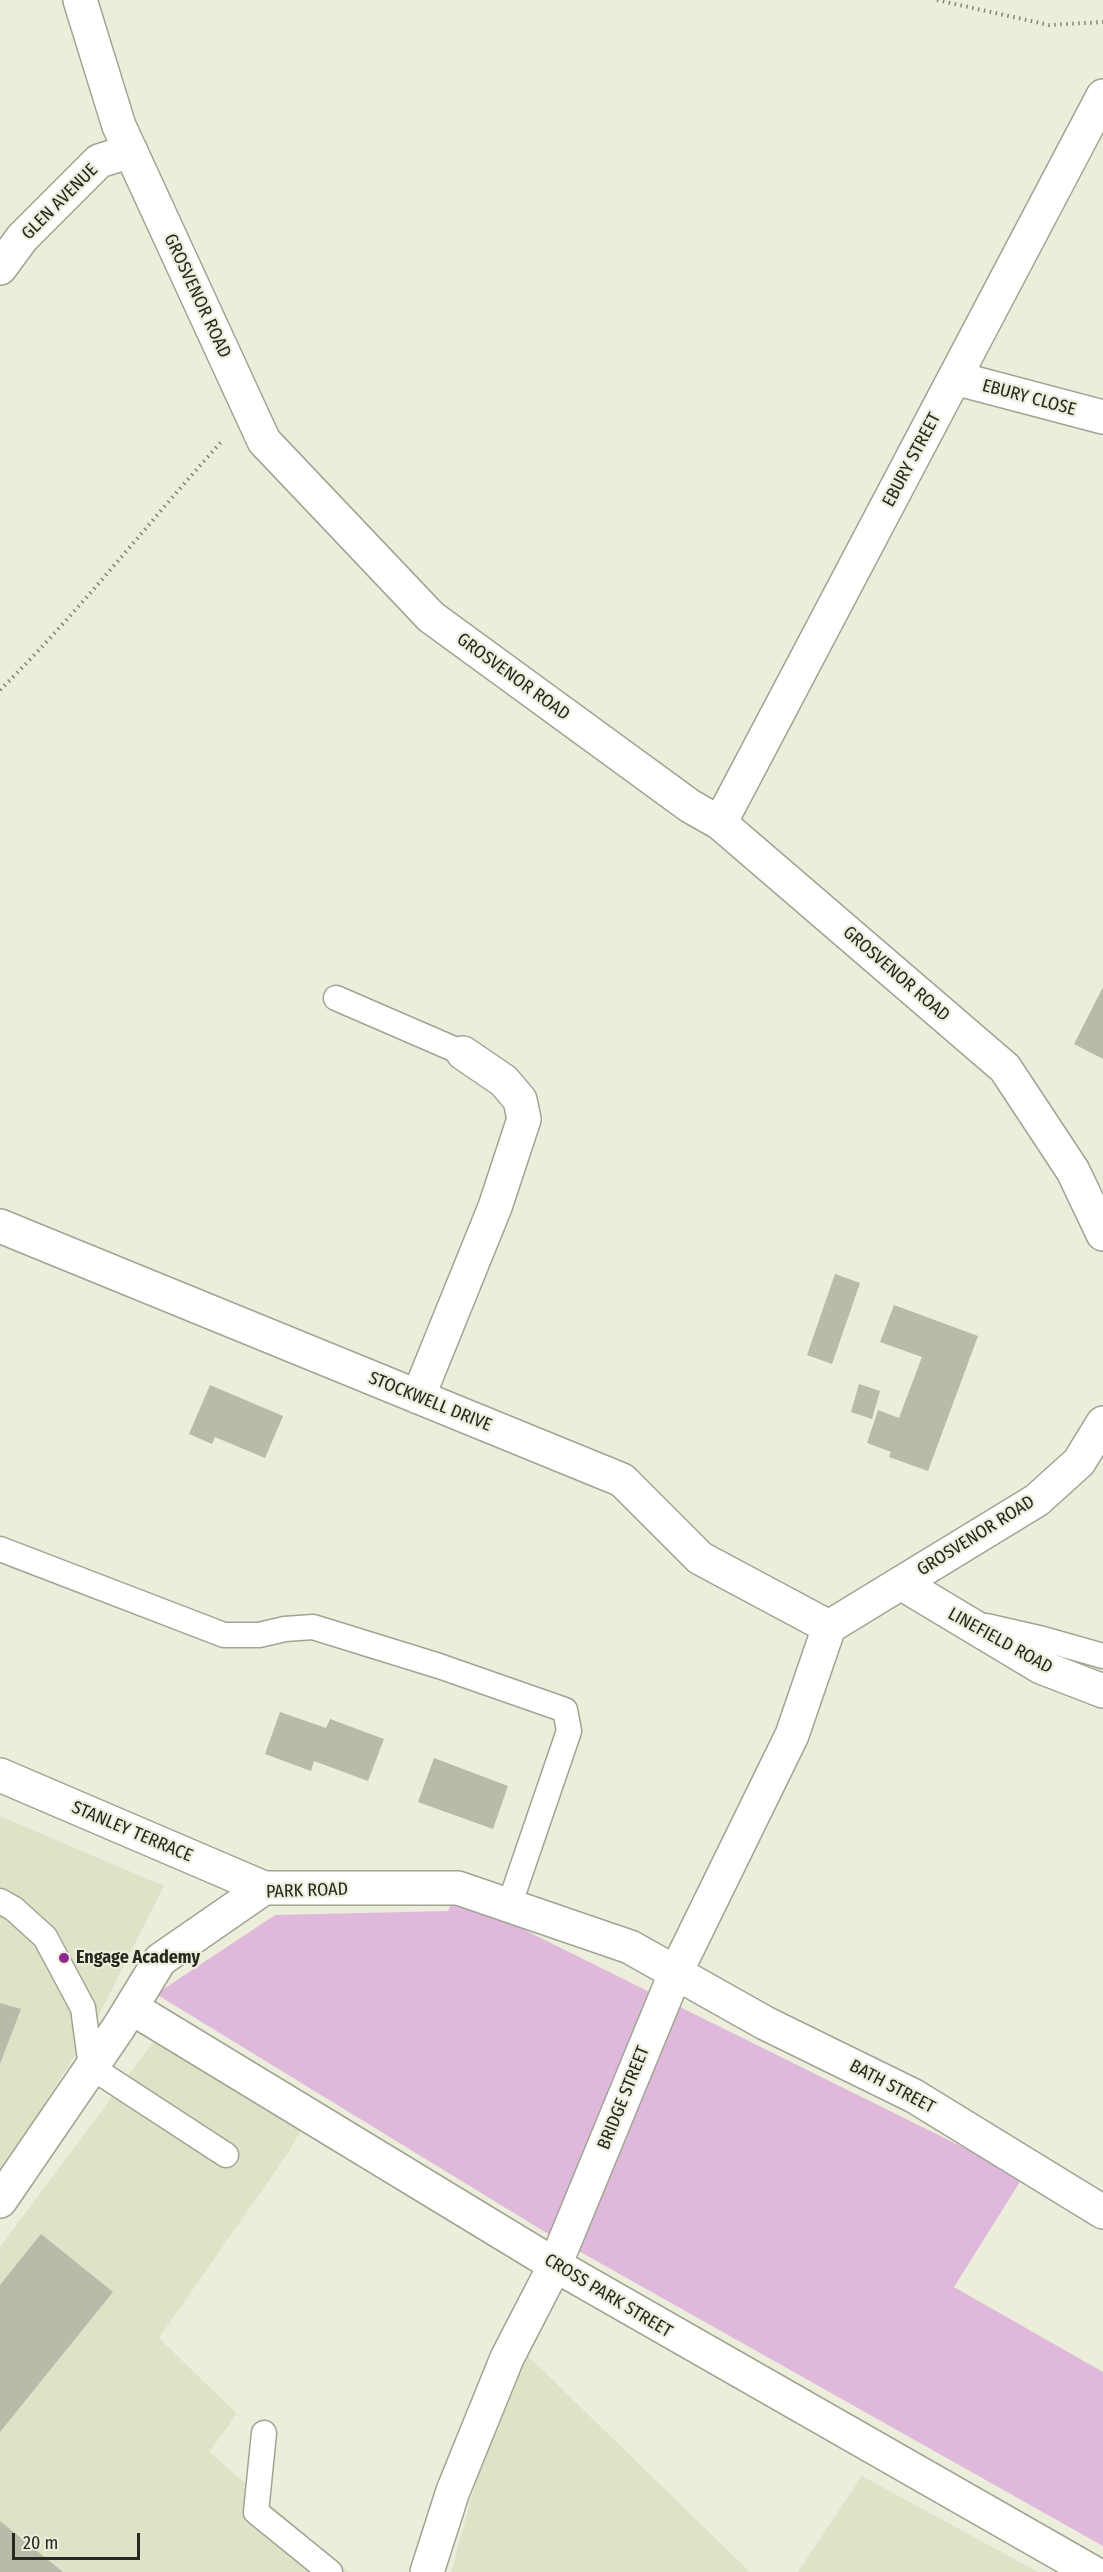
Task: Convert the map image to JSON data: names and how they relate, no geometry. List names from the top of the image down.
{
  "streets": {
    "street": [
      "GLEN AVENUE",
      "GROSVENOR ROAD",
      "EBURY CLOSE",
      "EBURY STREET",
      "STOCKWELL DRIVE",
      "LINEFIELD ROAD",
      "STANLEY TERRACE",
      "PARK ROAD",
      "BATH STREET",
      "BRIDGE STREET",
      "CROSS PARK STREET"
    ]
  },
  "crossings": [
    ["GLEN AVENUE", "GROSVENOR ROAD"],
    ["GROSVENOR ROAD", "EBURY STREET"],
    ["GROSVENOR ROAD", "STOCKWELL DRIVE"],
    ["GROSVENOR ROAD", "LINEFIELD ROAD"],
    ["GROSVENOR ROAD", "BRIDGE STREET"],
    ["EBURY CLOSE", "EBURY STREET"],
    ["STOCKWELL DRIVE", "BRIDGE STREET"],
    ["STANLEY TERRACE", "PARK ROAD"],
    ["PARK ROAD", "BATH STREET"],
    ["PARK ROAD", "BRIDGE STREET"],
    ["PARK ROAD", "CROSS PARK STREET"],
    ["BATH STREET", "BRIDGE STREET"],
    ["BRIDGE STREET", "CROSS PARK STREET"]
  ],
  "places": ["Engage Academy"],
  "scale_bar": "20 m"
}
